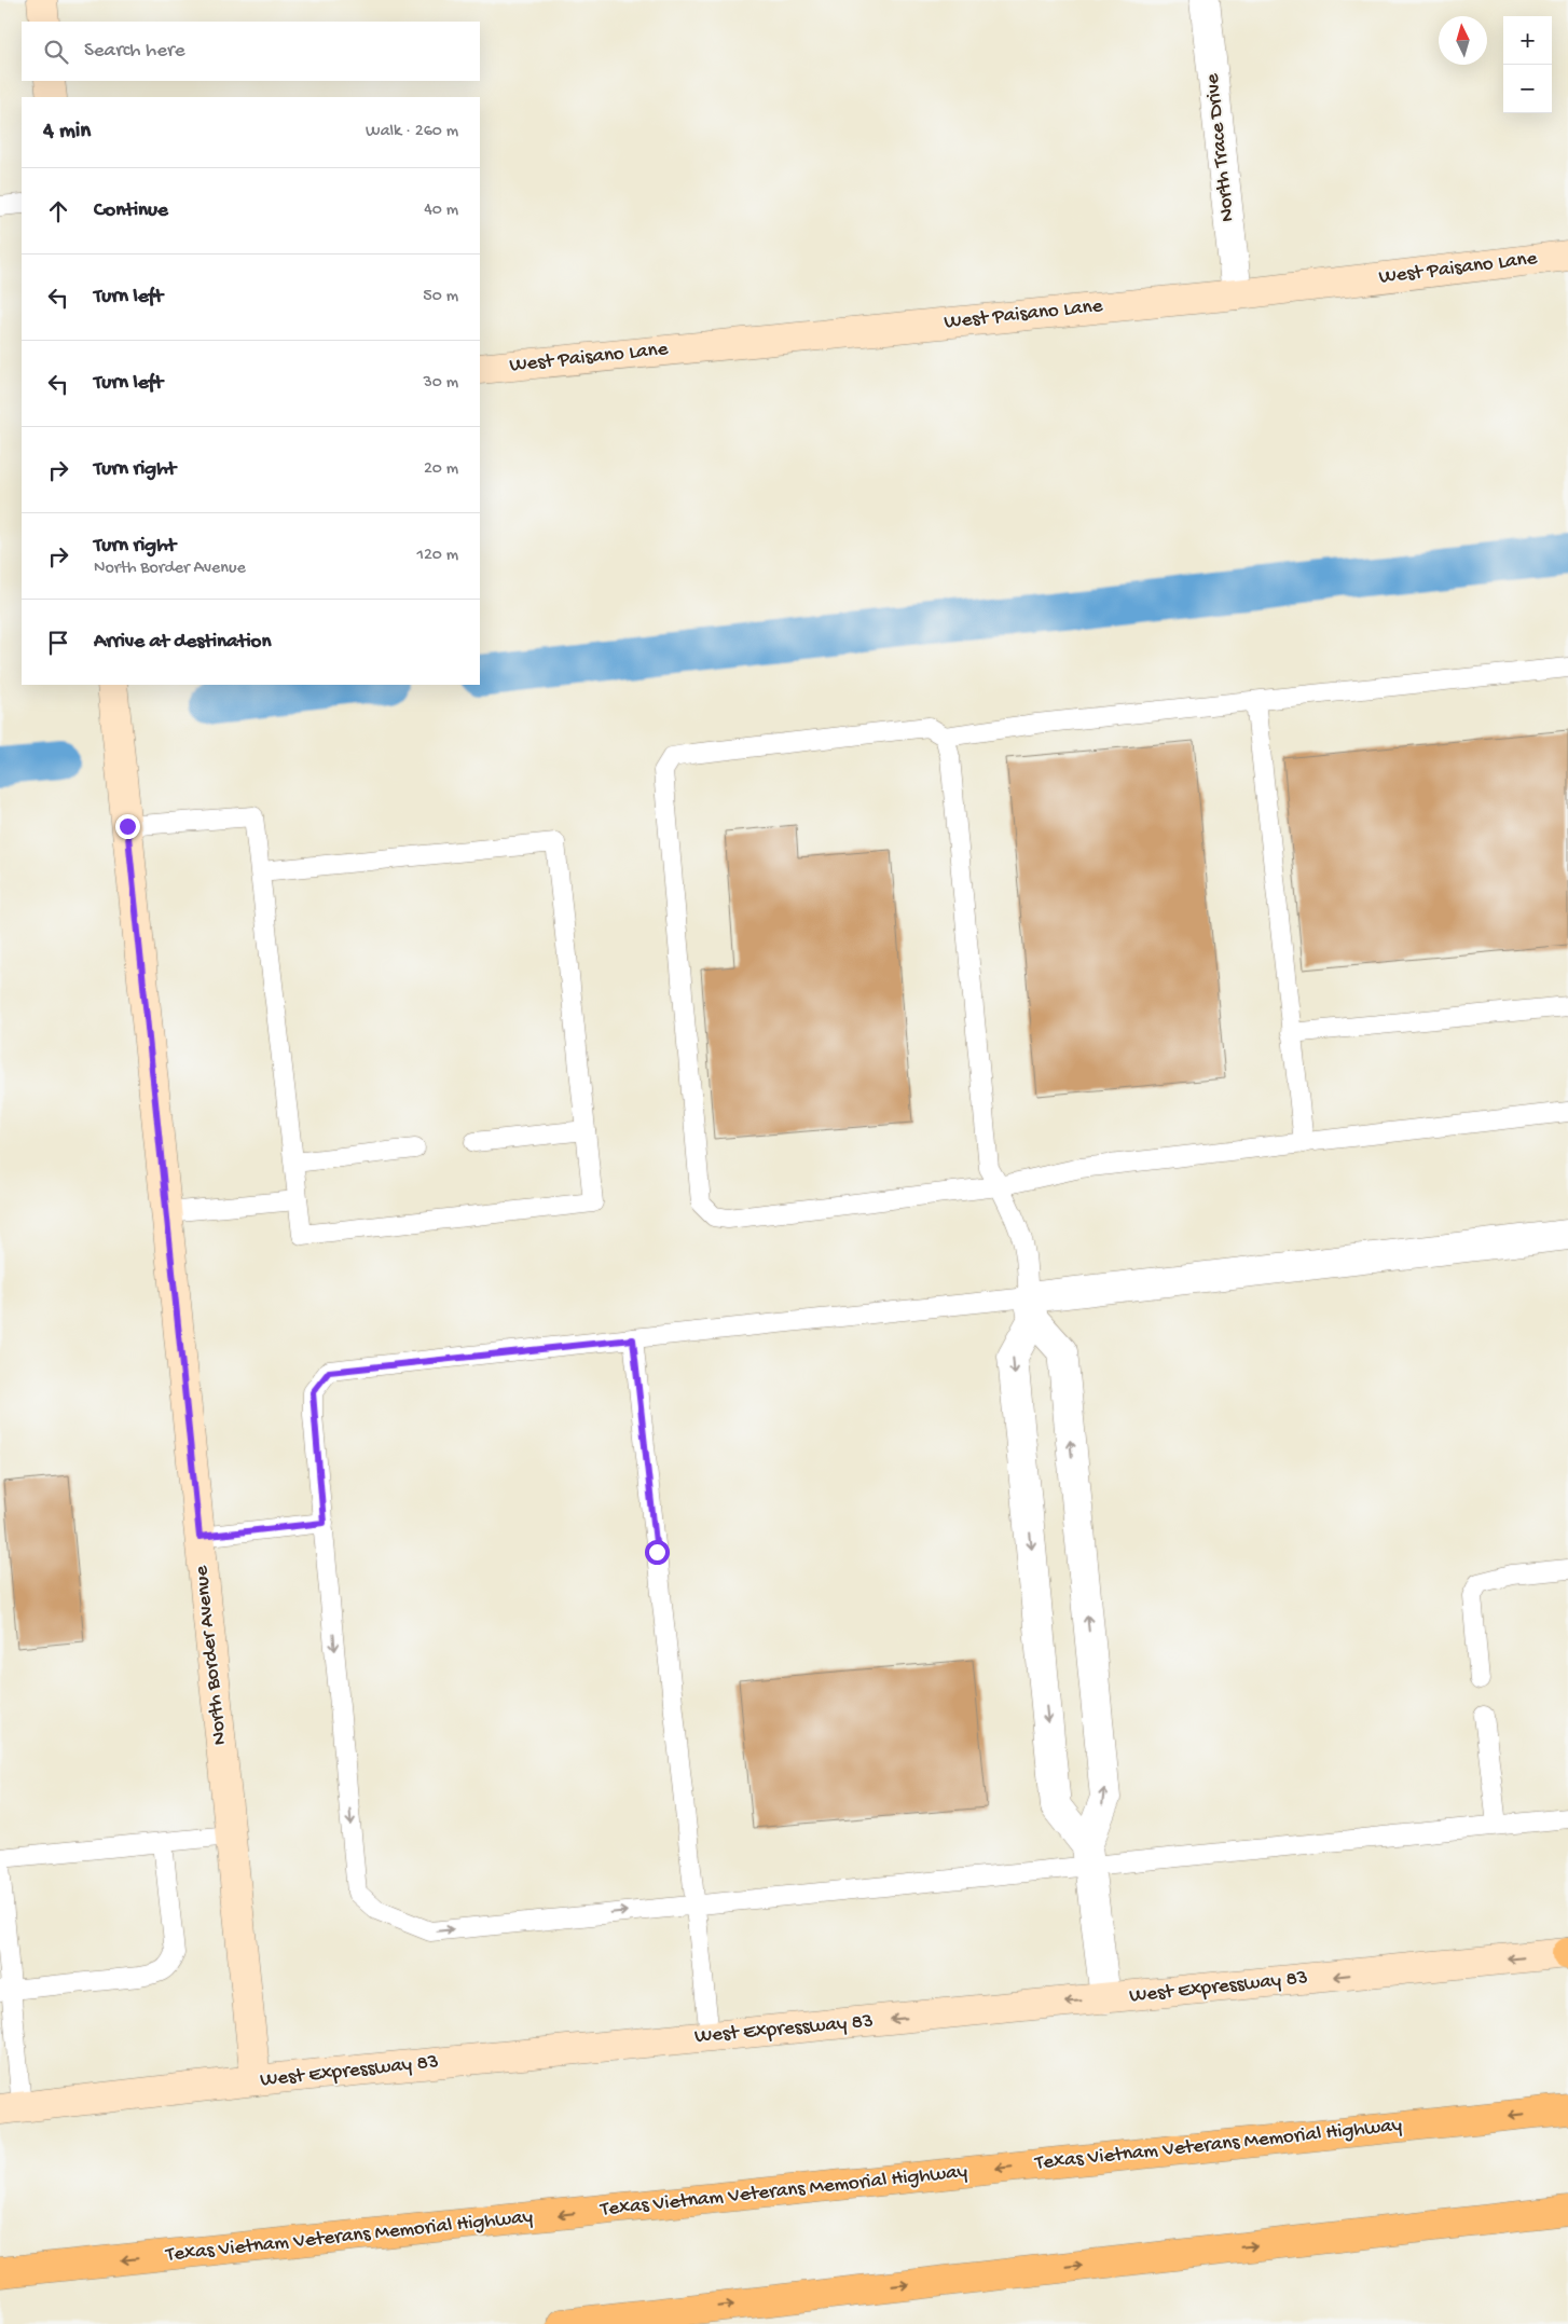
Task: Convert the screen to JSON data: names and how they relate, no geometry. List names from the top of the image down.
{
  "streets": {
    "highway": ["Texas Vietnam Veterans Memorial Highway"],
    "street": [
      "North Trace Drive",
      "West Paisano Lane",
      "North Border Avenue",
      "West Expressway 83"
    ]
  },
  "crossings": [
    ["North Trace Drive", "West Paisano Lane"],
    ["North Border Avenue", "West Expressway 83"]
  ],
  "one_way": ["West Expressway 83"],
  "north": "top",
  "page": {
    "map_buttons": ["+", "−"],
    "search": "Search here",
    "heading": ["4 min", "Walk · 260 m"],
    "list": [
      ["Continue", "40 m"],
      ["Turn left", "50 m"],
      ["Turn left", "30 m"],
      ["Turn right", "20 m"],
      ["Turn right", "North Border Avenue", "120 m"],
      "Arrive at destination"
    ]
  }
}
